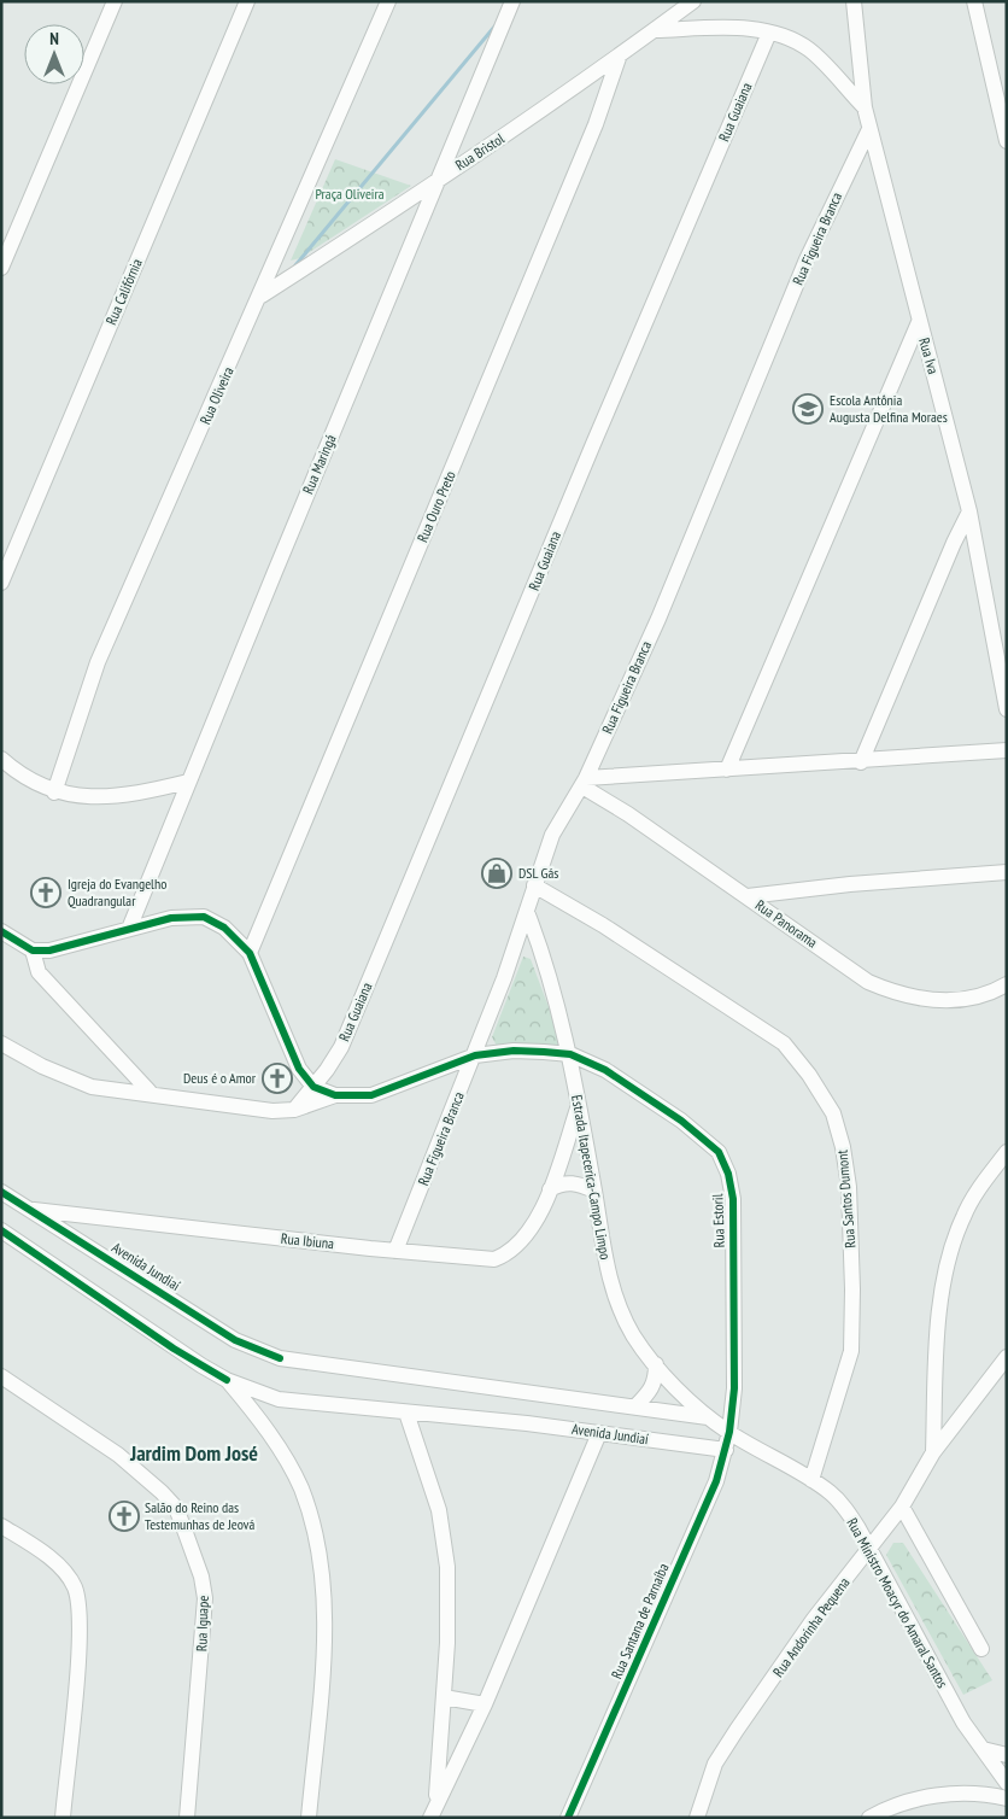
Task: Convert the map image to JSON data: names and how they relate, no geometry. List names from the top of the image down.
{
  "streets": {
    "street": [
      "Rua Guaiana",
      "Rua Bristol",
      "Rua Figueira Branca",
      "Rua Califórnia",
      "Rua Iva",
      "Rua Oliveira",
      "Rua Maringá",
      "Rua Ouro Preto",
      "Rua Panorama",
      "Estrada Itapecerica-Campo Limpo",
      "Rua Santos Dumont",
      "Rua Estoril",
      "Rua Ibiuna",
      "Avenida Jundiaí",
      "Rua Ministro Moacyr do Amaral Santos",
      "Rua Santana de Parnaíba",
      "Rua Iguape",
      "Rua Andorinha Pequena"
    ]
  },
  "crossings": [
    ["Rua Bristol", "Rua Oliveira"],
    ["Rua Bristol", "Rua Maringá"],
    ["Rua Bristol", "Rua Ouro Preto"],
    ["Rua Figueira Branca", "Rua Iva"],
    ["Rua Figueira Branca", "Rua Panorama"],
    ["Rua Figueira Branca", "Estrada Itapecerica-Campo Limpo"],
    ["Rua Figueira Branca", "Rua Santos Dumont"],
    ["Rua Figueira Branca", "Rua Ibiuna"],
    ["Estrada Itapecerica-Campo Limpo", "Rua Estoril"],
    ["Estrada Itapecerica-Campo Limpo", "Rua Ibiuna"],
    ["Estrada Itapecerica-Campo Limpo", "Avenida Jundiaí"],
    ["Estrada Itapecerica-Campo Limpo", "Rua Ministro Moacyr do Amaral Santos"],
    ["Estrada Itapecerica-Campo Limpo", "Rua Santana de Parnaíba"],
    ["Rua Santos Dumont", "Rua Ministro Moacyr do Amaral Santos"],
    ["Rua Estoril", "Rua Ministro Moacyr do Amaral Santos"],
    ["Rua Estoril", "Rua Santana de Parnaíba"],
    ["Rua Ibiuna", "Avenida Jundiaí"],
    ["Avenida Jundiaí", "Rua Santana de Parnaíba"],
    ["Rua Ministro Moacyr do Amaral Santos", "Rua Santana de Parnaíba"],
    ["Rua Ministro Moacyr do Amaral Santos", "Rua Andorinha Pequena"]
  ],
  "districts": ["Jardim Dom José"],
  "parks": ["Praça Oliveira"],
  "places": {
    "school or university": ["Escola Antônia Augusta Delfina Moraes"],
    "shop": ["DSL Gás"],
    "church": ["Igreja do Evangelho Quadrangular", "Deus é o Amor", "Salão do Reino das Testemunhas de Jeová"]
  },
  "north": "top"
}
